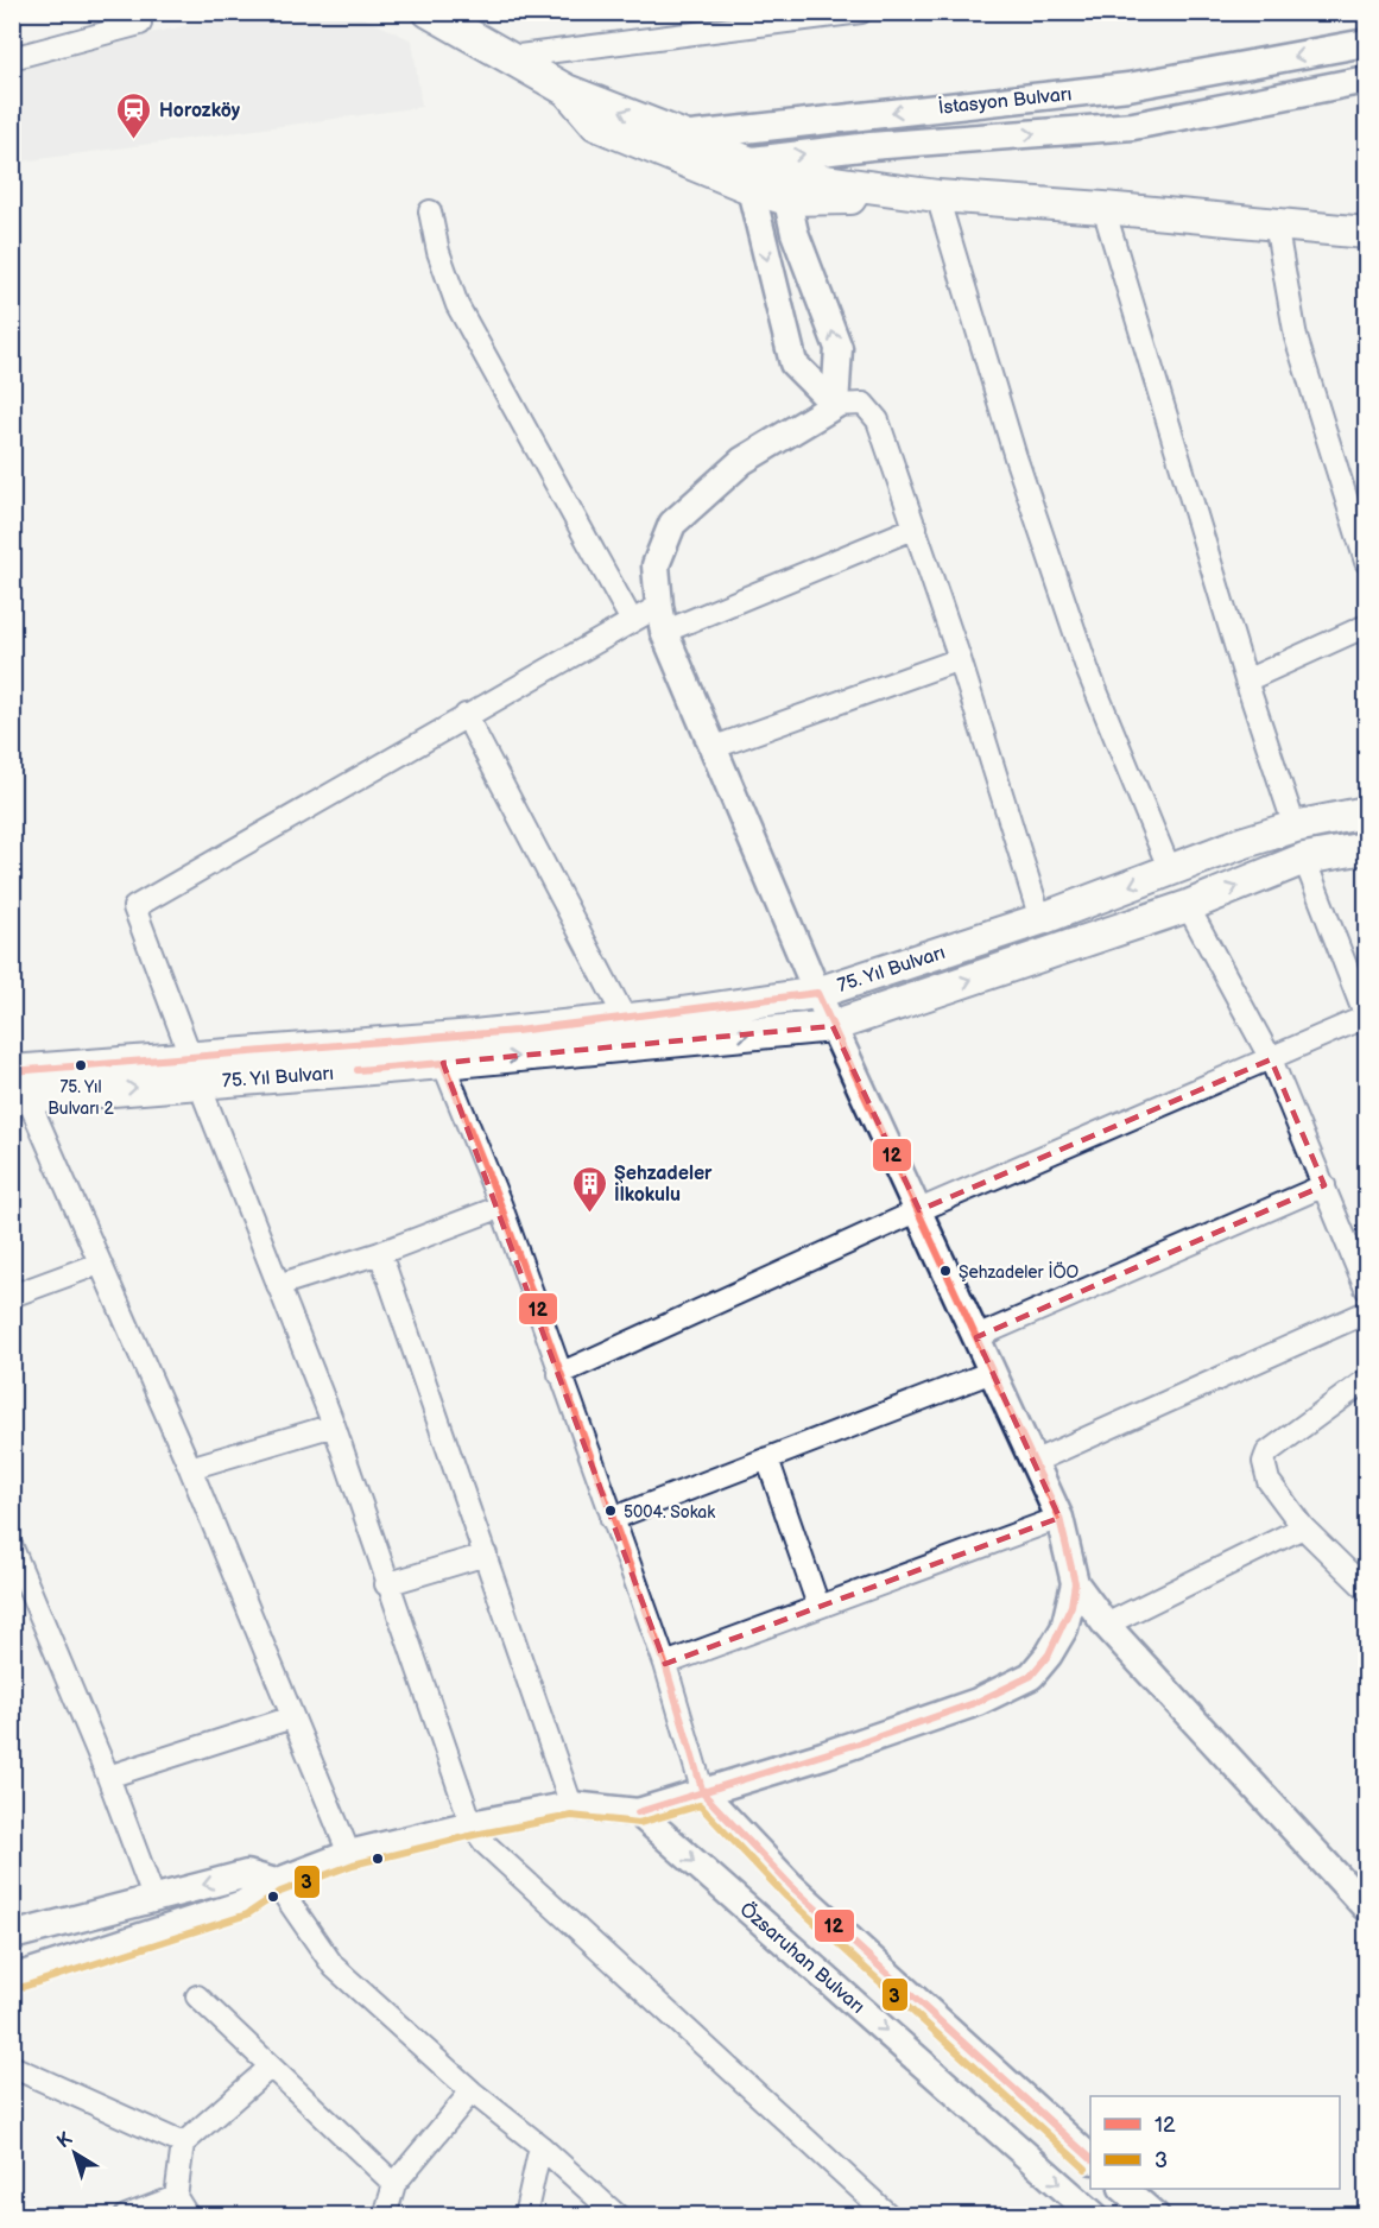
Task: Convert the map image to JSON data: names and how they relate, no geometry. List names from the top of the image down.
{
  "streets": {
    "main road": ["75. Yıl Bulvarı"],
    "street": ["İstasyon Bulvarı", "Özsaruhan Bulvarı"]
  },
  "places": {
    "station": ["Horozköy"],
    "other": ["75. Yıl Bulvarı 2", "Şehzadeler İÖO", "5004. Sokak"],
    "building": ["Şehzadeler İlkokulu"]
  },
  "lines": ["transit line 12", "transit line 3"],
  "legend": ["12", "3"],
  "north": "top left"
}
